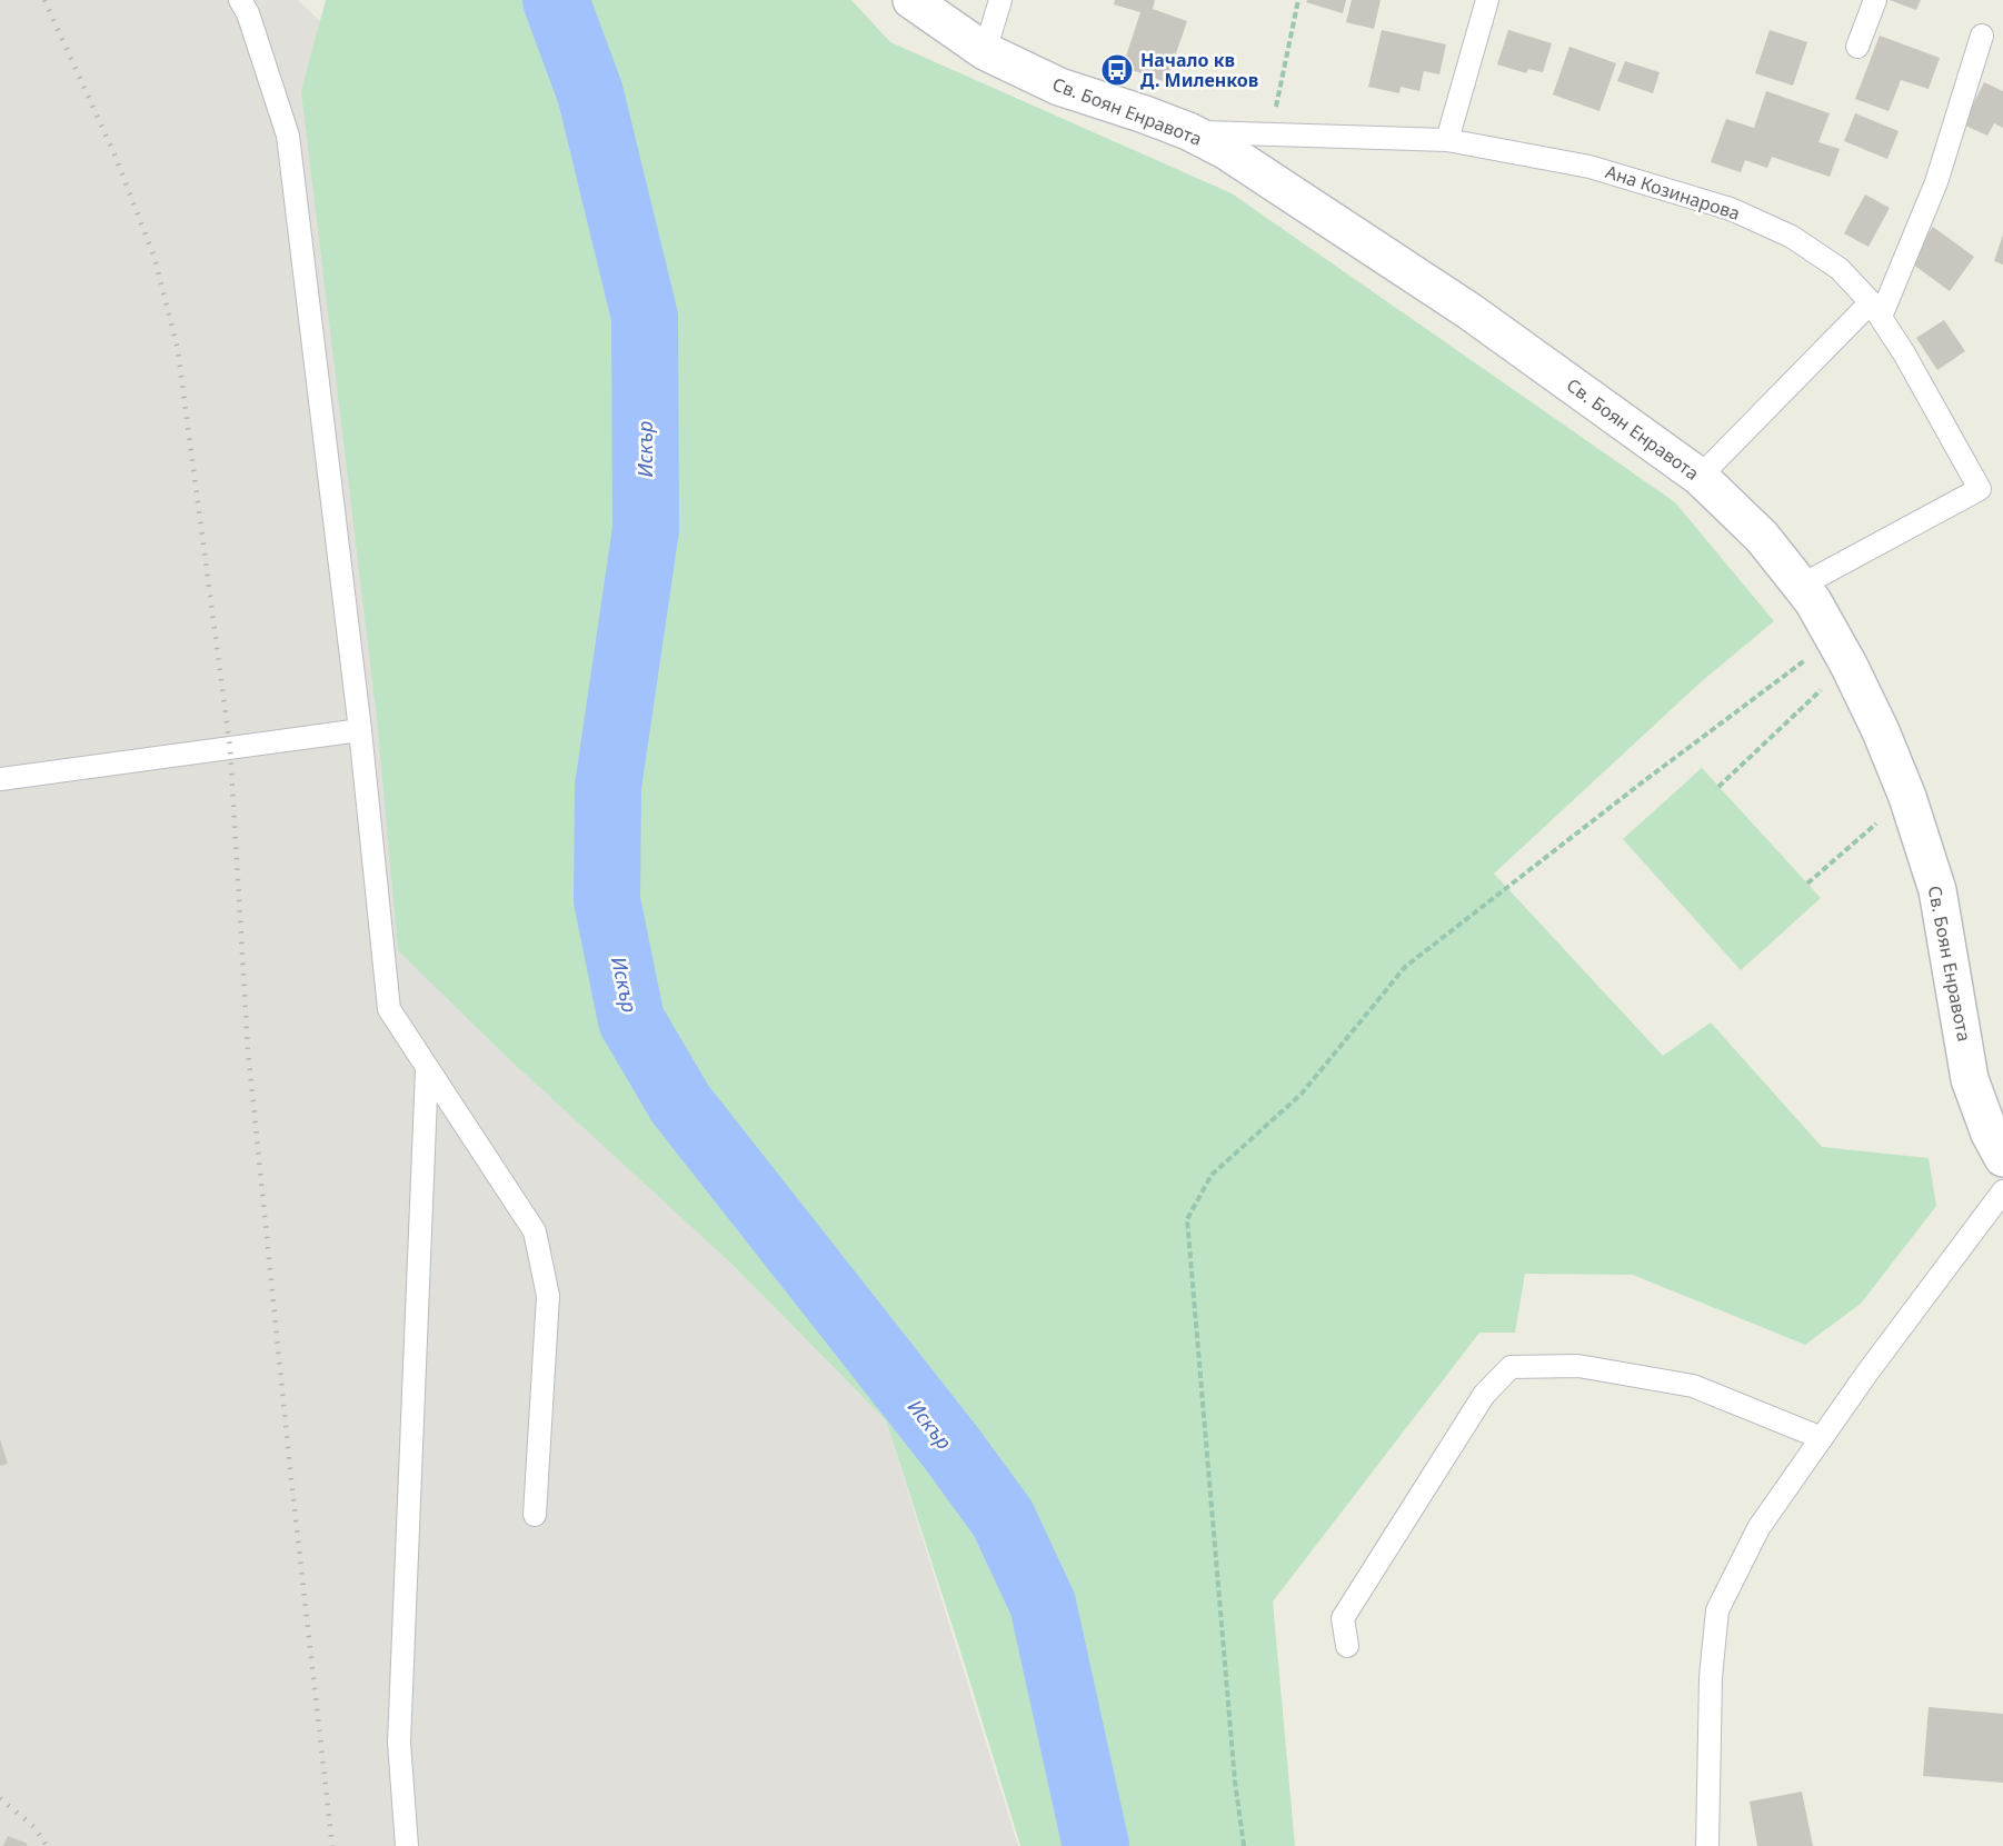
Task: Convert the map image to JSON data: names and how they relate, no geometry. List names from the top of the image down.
{
  "streets": {
    "street": ["Св. Боян Енравота"],
    "lane": ["Ана Козинарова"]
  },
  "crossings": [
    ["Св. Боян Енравота", "Ана Козинарова"]
  ],
  "water": ["Искър"],
  "places": {
    "bus stop": ["Начало кв Д. Миленков"]
  }
}
